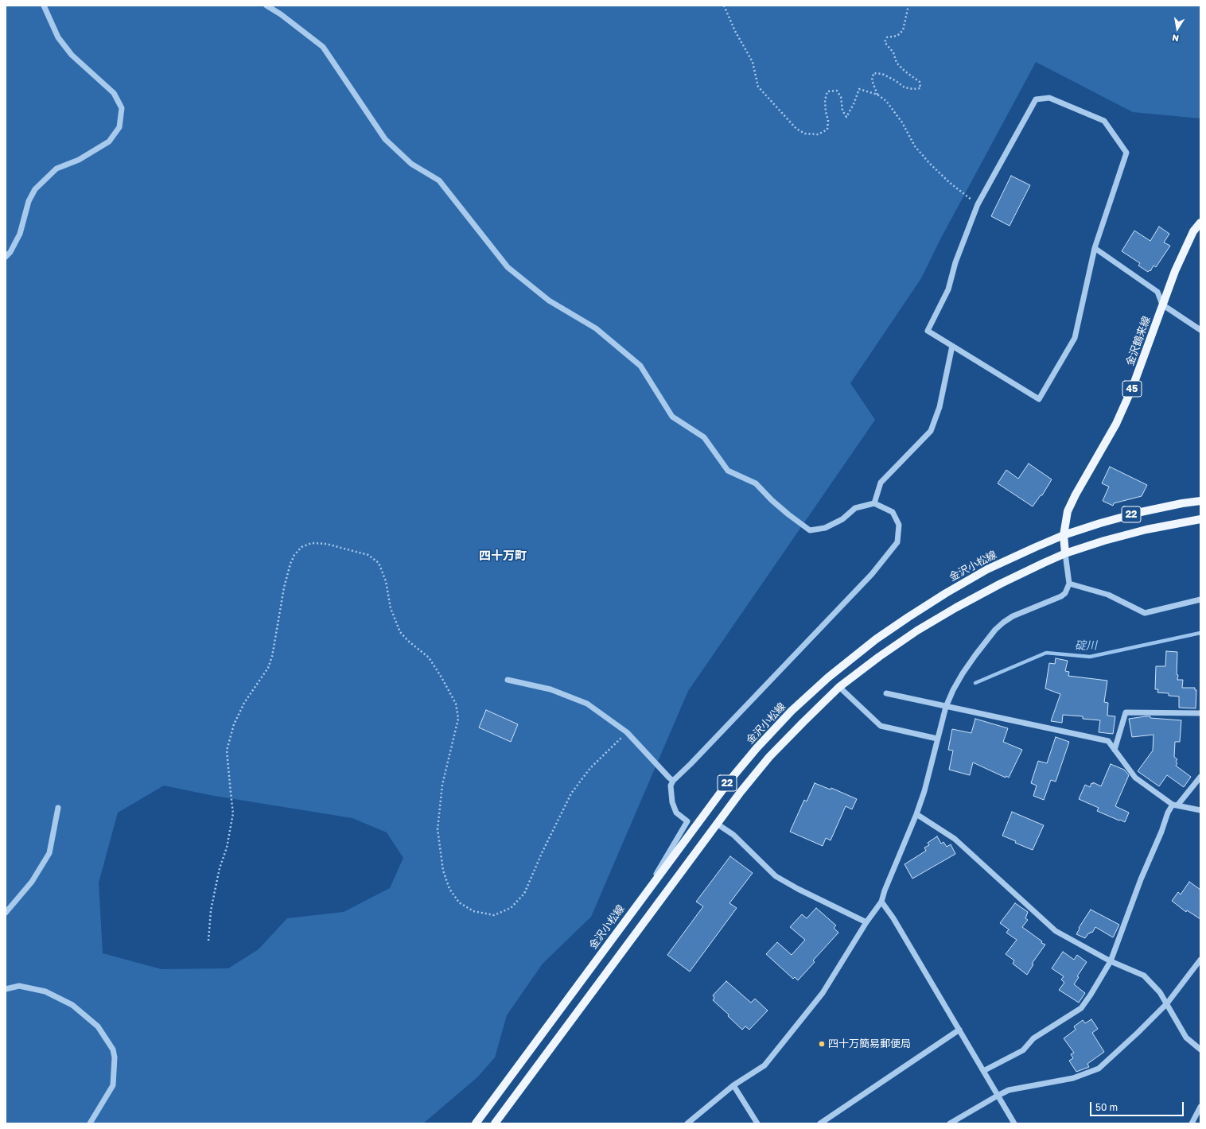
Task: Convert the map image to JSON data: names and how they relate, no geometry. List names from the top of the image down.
{
  "streets": {
    "main road": [
      "金沢鶴来線",
      "45",
      "22",
      "金沢小松線"
    ]
  },
  "crossings": [
    ["金沢鶴来線", "22"],
    ["金沢鶴来線", "金沢小松線"]
  ],
  "districts": ["四十万町"],
  "water": ["碇川"],
  "places": ["四十万簡易郵便局"],
  "scale_bar": "50 m",
  "north": "bottom"
}
